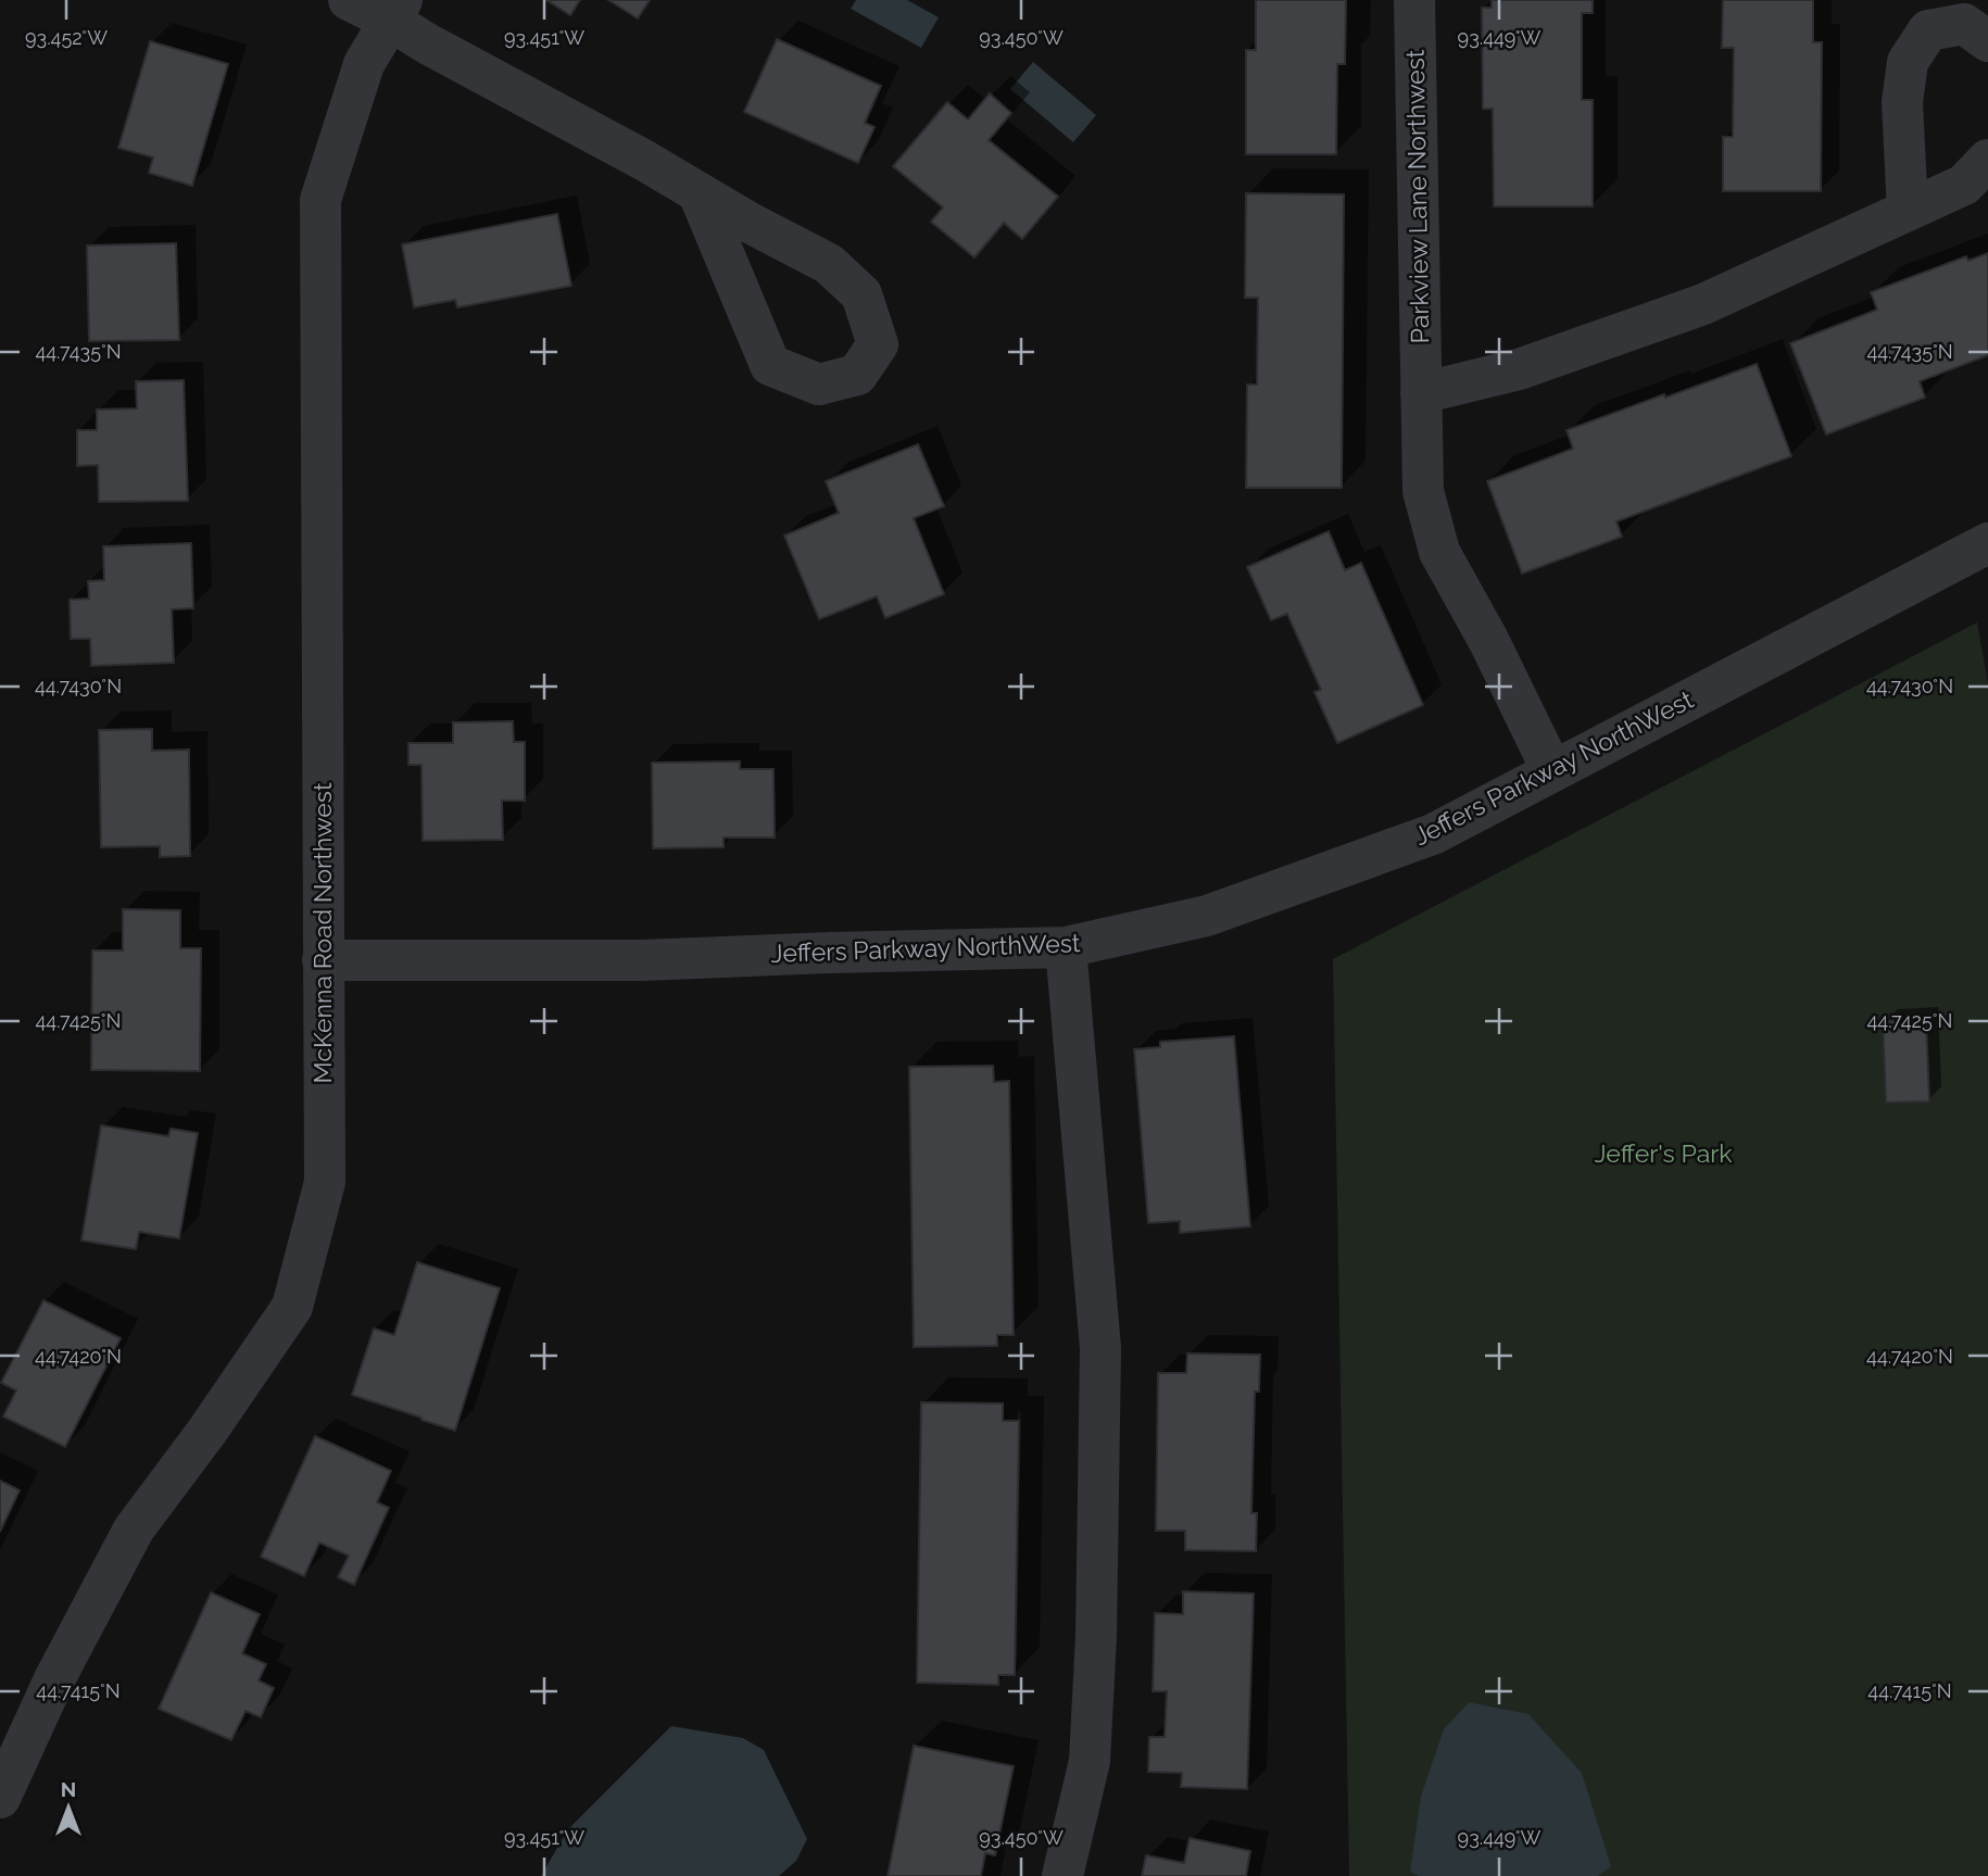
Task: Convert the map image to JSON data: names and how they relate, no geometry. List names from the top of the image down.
{
  "streets": {
    "street": ["Parkview Lane Northwest", "Jeffers Parkway NorthWest", "McKenna Road Northwest"]
  },
  "crossings": [
    ["Parkview Lane Northwest", "Jeffers Parkway NorthWest"],
    ["Jeffers Parkway NorthWest", "McKenna Road Northwest"]
  ],
  "parks": ["Jeffer's Park"],
  "north": "top",
  "coordinates": [
    "93.452°W",
    "93.451°W",
    "93.450°W",
    "93.449°W",
    "44.7435°N",
    "44.7430°N",
    "44.7425°N",
    "44.7420°N",
    "44.7415°N"
  ]
}
